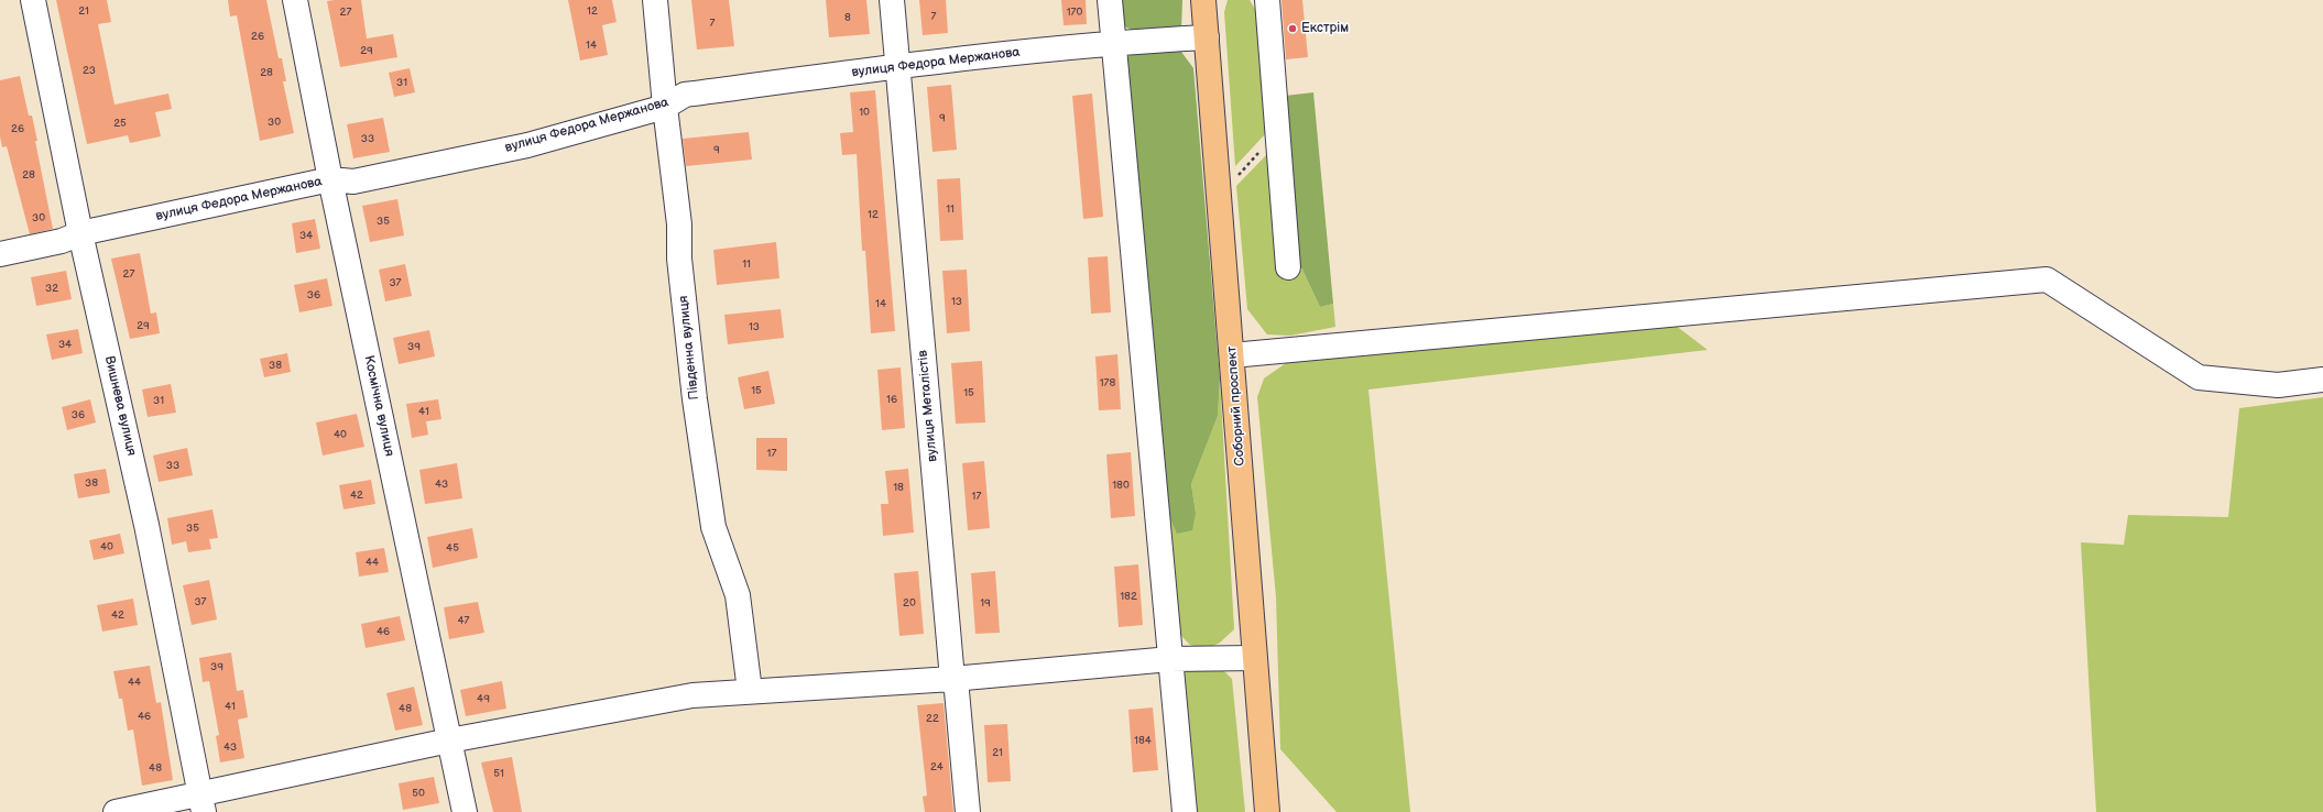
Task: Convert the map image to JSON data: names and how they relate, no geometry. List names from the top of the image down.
{
  "streets": {
    "main road": ["Соборний проспект"],
    "street": [
      "вулиця Федора Мержанова",
      "Південна вулиця",
      "Вишнева вулиця",
      "Космічна вулиця",
      "вулиця Металістів"
    ]
  },
  "crossings": [
    ["вулиця Федора Мержанова", "Південна вулиця"],
    ["вулиця Федора Мержанова", "Вишнева вулиця"],
    ["вулиця Федора Мержанова", "Космічна вулиця"],
    ["вулиця Федора Мержанова", "вулиця Металістів"],
    ["вулиця Федора Мержанова", "Соборний проспект"]
  ],
  "places": ["Екстрім"],
  "house_numbers": [
    "21",
    "12",
    "27",
    "170",
    "7",
    "8",
    "7",
    "26",
    "14",
    "29",
    "23",
    "28",
    "31",
    "10",
    "9",
    "30",
    "25",
    "26",
    "33",
    "9",
    "28",
    "11",
    "12",
    "30",
    "35",
    "34",
    "11",
    "27",
    "37",
    "32",
    "36",
    "13",
    "14",
    "29",
    "13",
    "34",
    "39",
    "38",
    "178",
    "15",
    "15",
    "16",
    "31",
    "41",
    "36",
    "40",
    "17",
    "33",
    "38",
    "43",
    "180",
    "18",
    "42",
    "17",
    "35",
    "40",
    "45",
    "44",
    "182",
    "37",
    "20",
    "19",
    "42",
    "47",
    "46",
    "39",
    "44",
    "49",
    "41",
    "48",
    "46",
    "22",
    "184",
    "43",
    "21",
    "24",
    "48",
    "51",
    "50"
  ]
}
